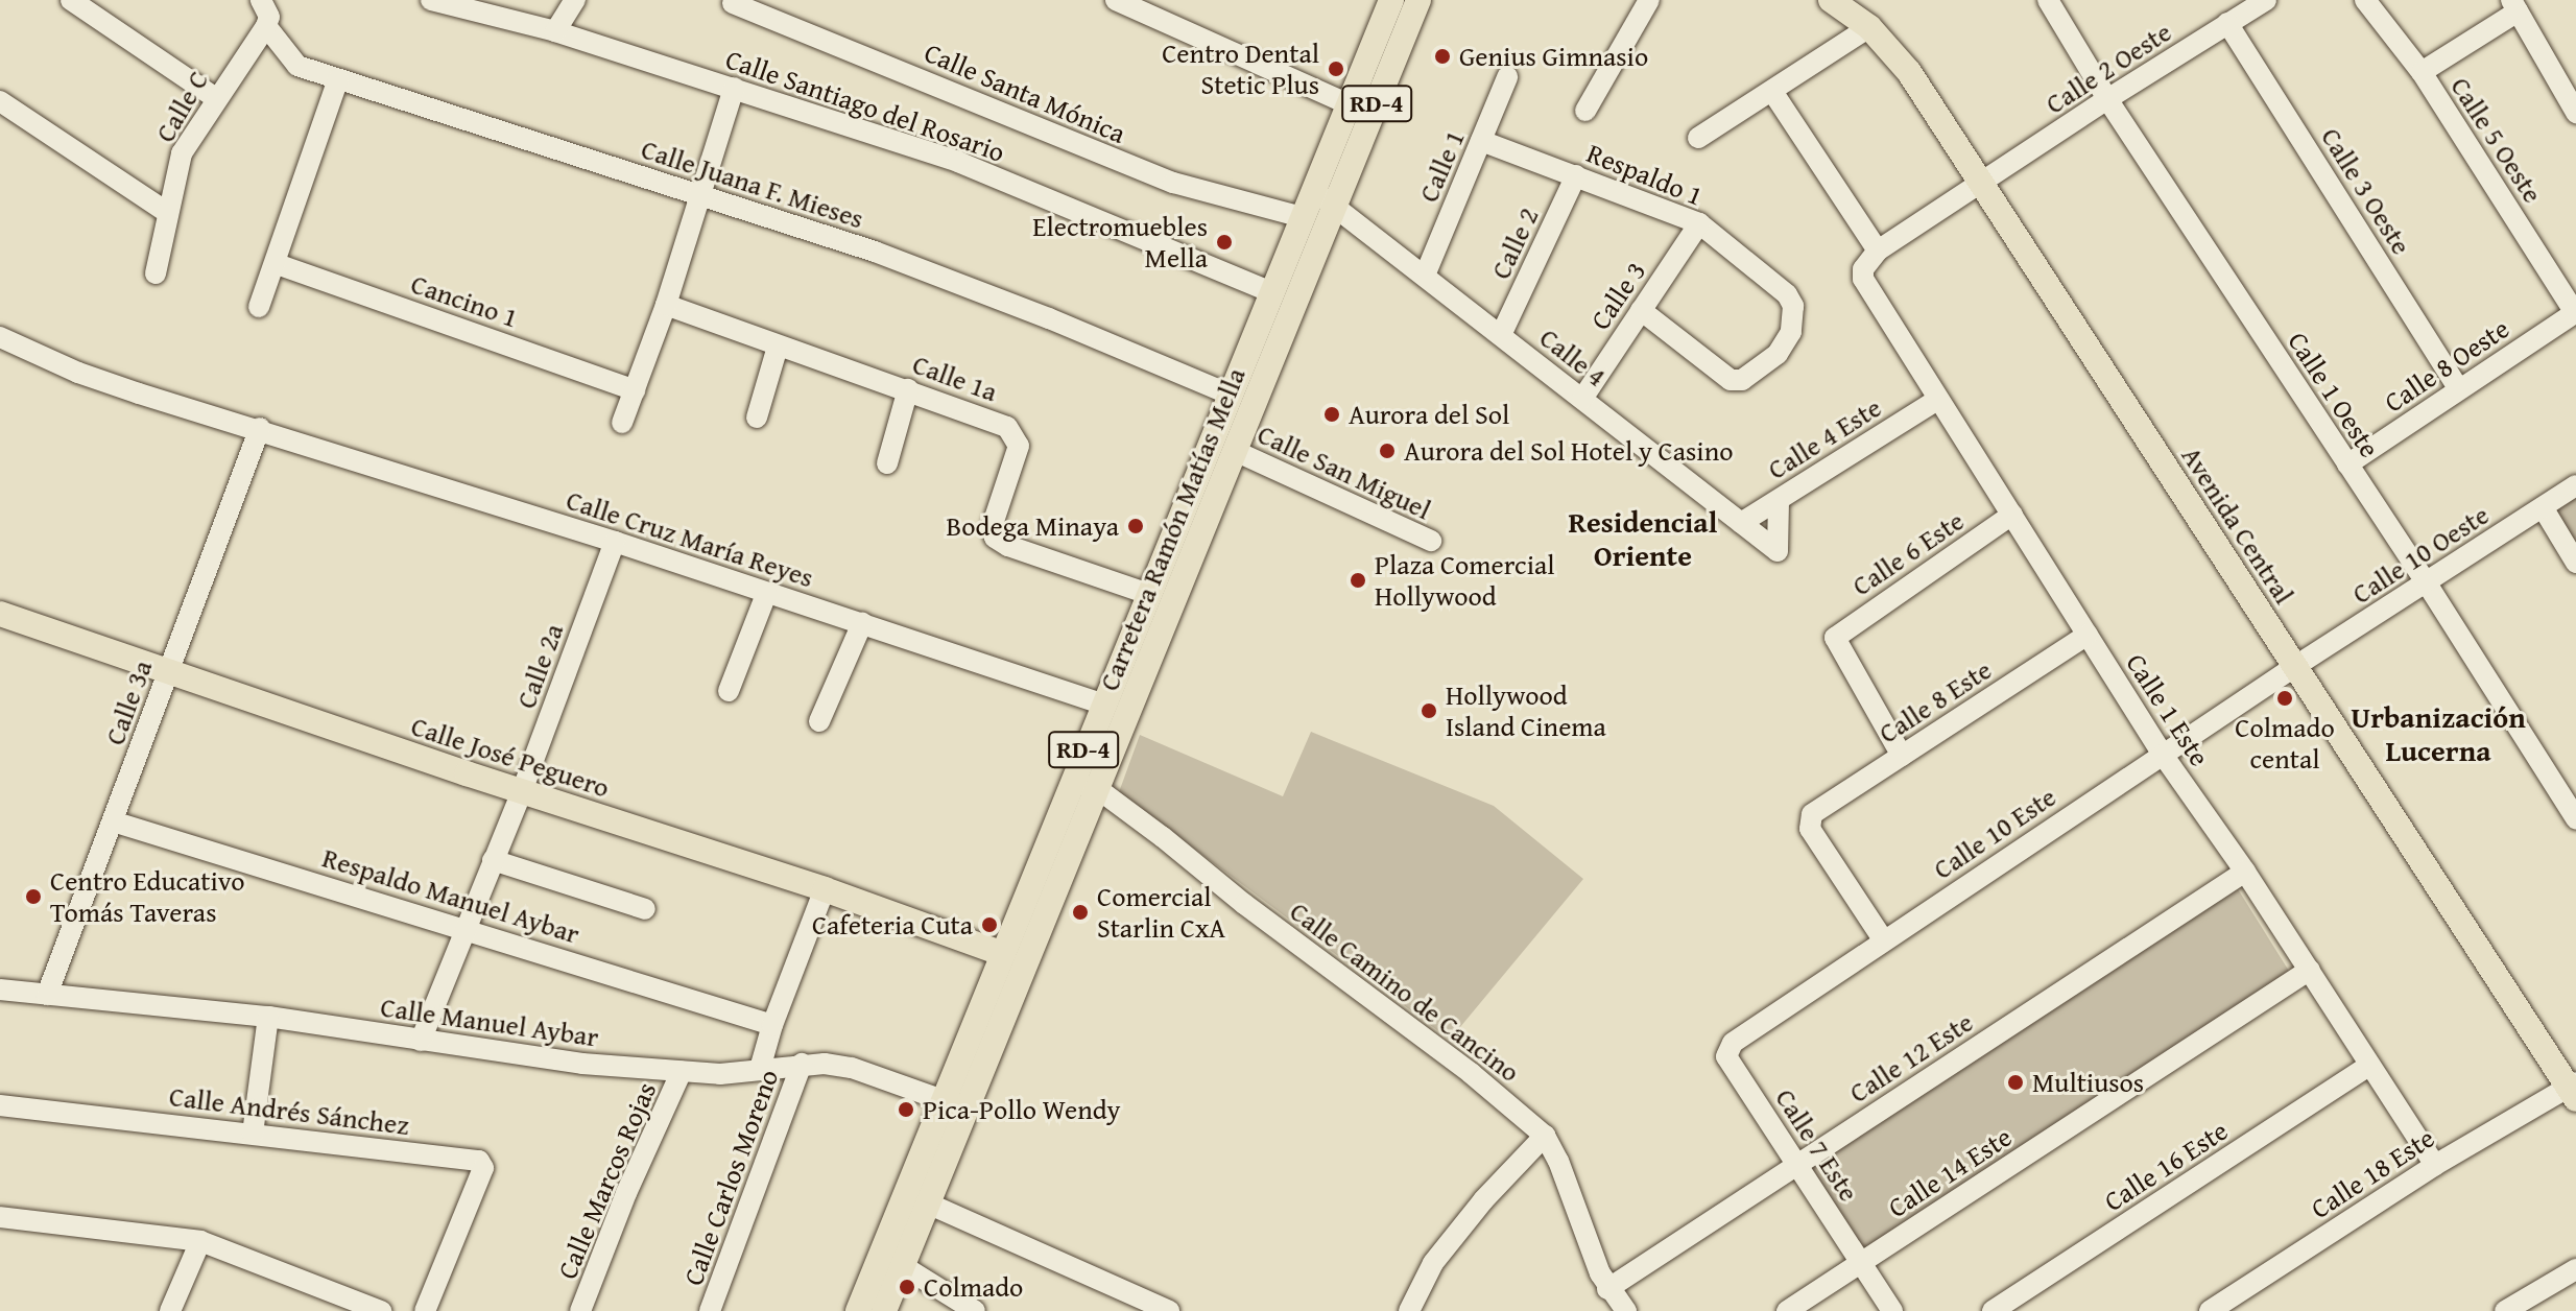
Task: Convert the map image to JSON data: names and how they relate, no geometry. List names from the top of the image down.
{
  "streets": {
    "main road": [
      "RD-4",
      "Avenida Central",
      "Carretera Ramón Matías Mella",
      "Calle José Peguero"
    ],
    "street": [
      "Calle 2 Oeste",
      "Calle Santa Mónica",
      "Calle Santiago del Rosario",
      "Calle C",
      "Calle 5 Oeste",
      "Calle 1",
      "Respaldo 1",
      "Calle Juana F. Mieses",
      "Calle 3 Oeste",
      "Calle 2",
      "Calle 3",
      "Cancino 1",
      "Calle 4",
      "Calle 8 Oeste",
      "Calle 1a",
      "Calle 1 Oeste",
      "Calle 4 Este",
      "Calle San Miguel",
      "Calle Cruz María Reyes",
      "Calle 6 Este",
      "Calle 10 Oeste",
      "Calle 2a",
      "Calle 8 Este",
      "Calle 3a",
      "Calle 1 Este",
      "Calle 10 Este",
      "Respaldo Manuel Aybar",
      "Calle Camino de Cancino",
      "Calle Manuel Aybar",
      "Calle 12 Este",
      "Calle Andrés Sánchez",
      "Calle 7 Este",
      "Calle 16 Este",
      "Calle 14 Este",
      "Calle 18 Este",
      "Calle Carlos Moreno",
      "Calle Marcos Rojas"
    ]
  },
  "crossings": [
    ["Calle 2 Oeste", "Calle 3 Oeste"],
    ["Calle 2 Oeste", "Calle 1 Oeste"],
    ["Calle 2 Oeste", "Avenida Central"],
    ["Calle 2 Oeste", "Calle 1 Este"],
    ["Calle Santa Mónica", "Carretera Ramón Matías Mella"],
    ["Calle Santiago del Rosario", "Carretera Ramón Matías Mella"],
    ["Calle C", "Calle Juana F. Mieses"],
    ["Calle 5 Oeste", "Calle 8 Oeste"],
    ["Calle 1", "Respaldo 1"],
    ["Calle 1", "Calle 4"],
    ["Respaldo 1", "Calle 2"],
    ["Respaldo 1", "Calle 3"],
    ["Calle Juana F. Mieses", "Carretera Ramón Matías Mella"],
    ["Calle 3 Oeste", "Calle 8 Oeste"],
    ["Calle 2", "Calle 4"],
    ["Calle 3", "Calle 4"],
    ["Calle 4", "Calle 4 Este"],
    ["Calle 4", "Carretera Ramón Matías Mella"],
    ["Calle 8 Oeste", "Calle 1 Oeste"],
    ["Calle 1a", "Carretera Ramón Matías Mella"],
    ["Calle 1 Oeste", "Calle 10 Oeste"],
    ["Calle 4 Este", "Calle 1 Este"],
    ["Calle San Miguel", "Carretera Ramón Matías Mella"],
    ["Avenida Central", "Calle 10 Oeste"],
    ["Avenida Central", "Calle 10 Este"],
    ["Avenida Central", "Calle 18 Este"],
    ["Carretera Ramón Matías Mella", "Calle Cruz María Reyes"],
    ["Carretera Ramón Matías Mella", "Calle José Peguero"],
    ["Carretera Ramón Matías Mella", "Calle Camino de Cancino"],
    ["Carretera Ramón Matías Mella", "Calle Manuel Aybar"],
    ["Calle Cruz María Reyes", "Calle 2a"],
    ["Calle Cruz María Reyes", "Calle 3a"],
    ["Calle 6 Este", "Calle 8 Este"],
    ["Calle 6 Este", "Calle 1 Este"],
    ["Calle 10 Oeste", "Calle 10 Este"],
    ["Calle 2a", "Calle José Peguero"],
    ["Calle 2a", "Respaldo Manuel Aybar"],
    ["Calle 2a", "Calle Manuel Aybar"],
    ["Calle 8 Este", "Calle 1 Este"],
    ["Calle 8 Este", "Calle 10 Este"],
    ["Calle 3a", "Calle José Peguero"],
    ["Calle 3a", "Respaldo Manuel Aybar"],
    ["Calle 3a", "Calle Manuel Aybar"],
    ["Calle 1 Este", "Calle 10 Este"],
    ["Calle 1 Este", "Calle 12 Este"],
    ["Calle 1 Este", "Calle 16 Este"],
    ["Calle 1 Este", "Calle 14 Este"],
    ["Calle 1 Este", "Calle 18 Este"],
    ["Calle 10 Este", "Calle 7 Este"],
    ["Calle Camino de Cancino", "Calle 12 Este"],
    ["Calle Manuel Aybar", "Calle Carlos Moreno"],
    ["Calle Manuel Aybar", "Calle Marcos Rojas"],
    ["Calle 12 Este", "Calle 7 Este"],
    ["Calle 7 Este", "Calle 14 Este"]
  ],
  "districts": ["Residencial Oriente", "Urbanización Lucerna"],
  "places": [
    "Genius Gimnasio",
    "Centro Dental Stetic Plus",
    "Electromuebles Mella",
    "Aurora del Sol",
    "Aurora del Sol Hotel y Casino",
    "Bodega Minaya",
    "Plaza Comercial Hollywood",
    "Colmado cental",
    "Hollywood Island Cinema",
    "Centro Educativo Tomás Taveras",
    "Comercial Starlin CxA",
    "Cafeteria Cuta",
    "Multiusos",
    "Pica-Pollo Wendy",
    "Colmado"
  ]
}
